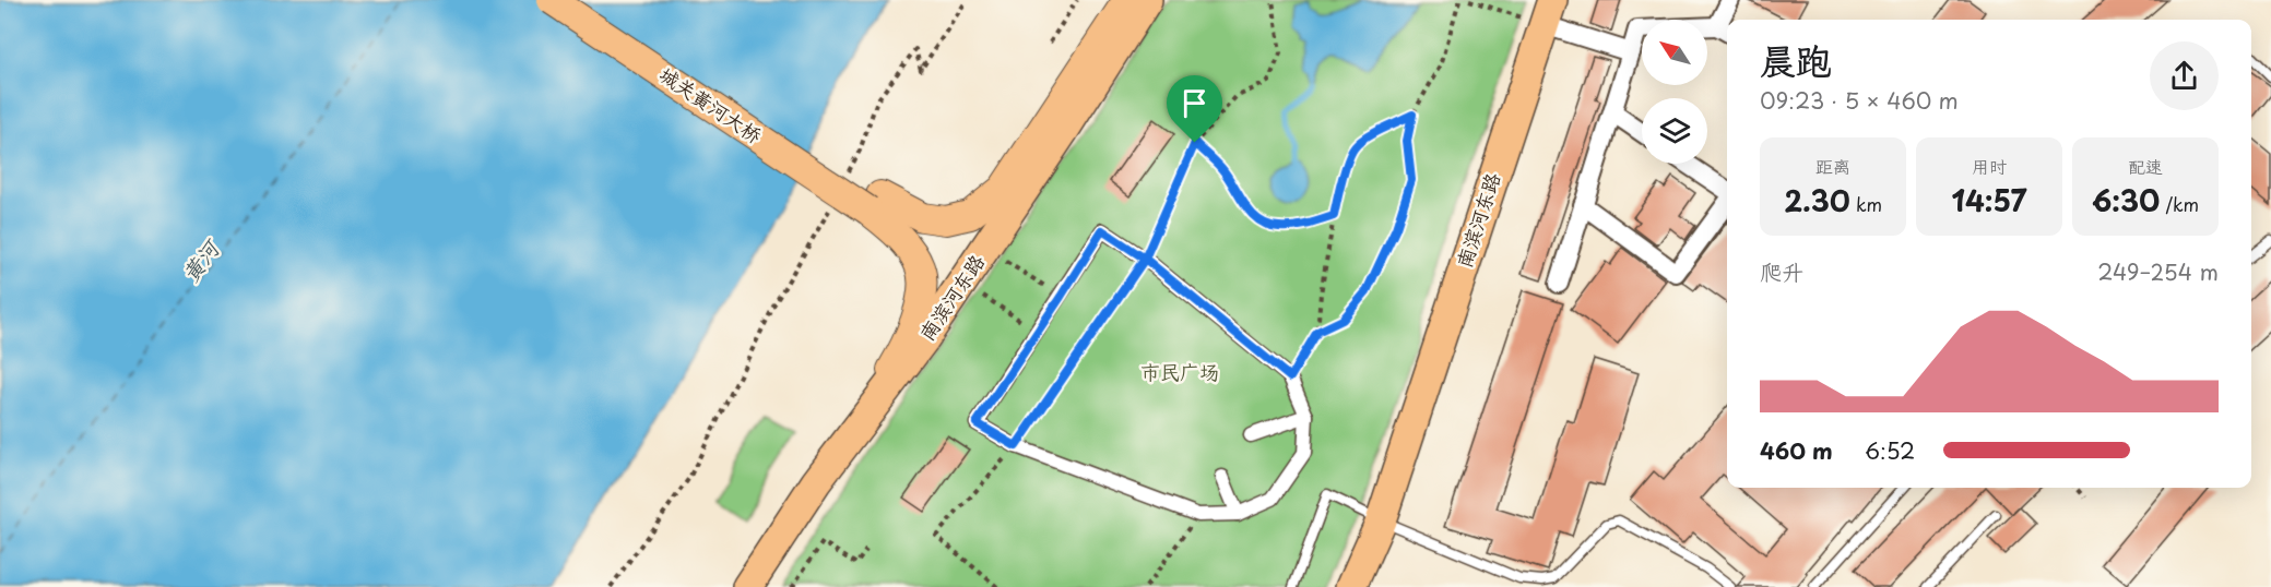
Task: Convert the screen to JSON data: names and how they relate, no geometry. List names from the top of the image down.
{
  "streets": {
    "highway": ["南滨河东路"],
    "main road": ["城关黄河大桥"]
  },
  "water": ["黄河"],
  "parks": ["市民广场"],
  "north": "top left",
  "page": {
    "heading": ["晨跑", "09:23 · 5 × 460 m"],
    "stats": [
      ["距离", "2.30 km"],
      ["用时", "14:57"],
      ["配速", "6:30 /km"]
    ],
    "chart": ["爬升", "249–254 m"],
    "list": [
      {
        "name": "460 m",
        "note": "6:52"
      }
    ]
  }
}
